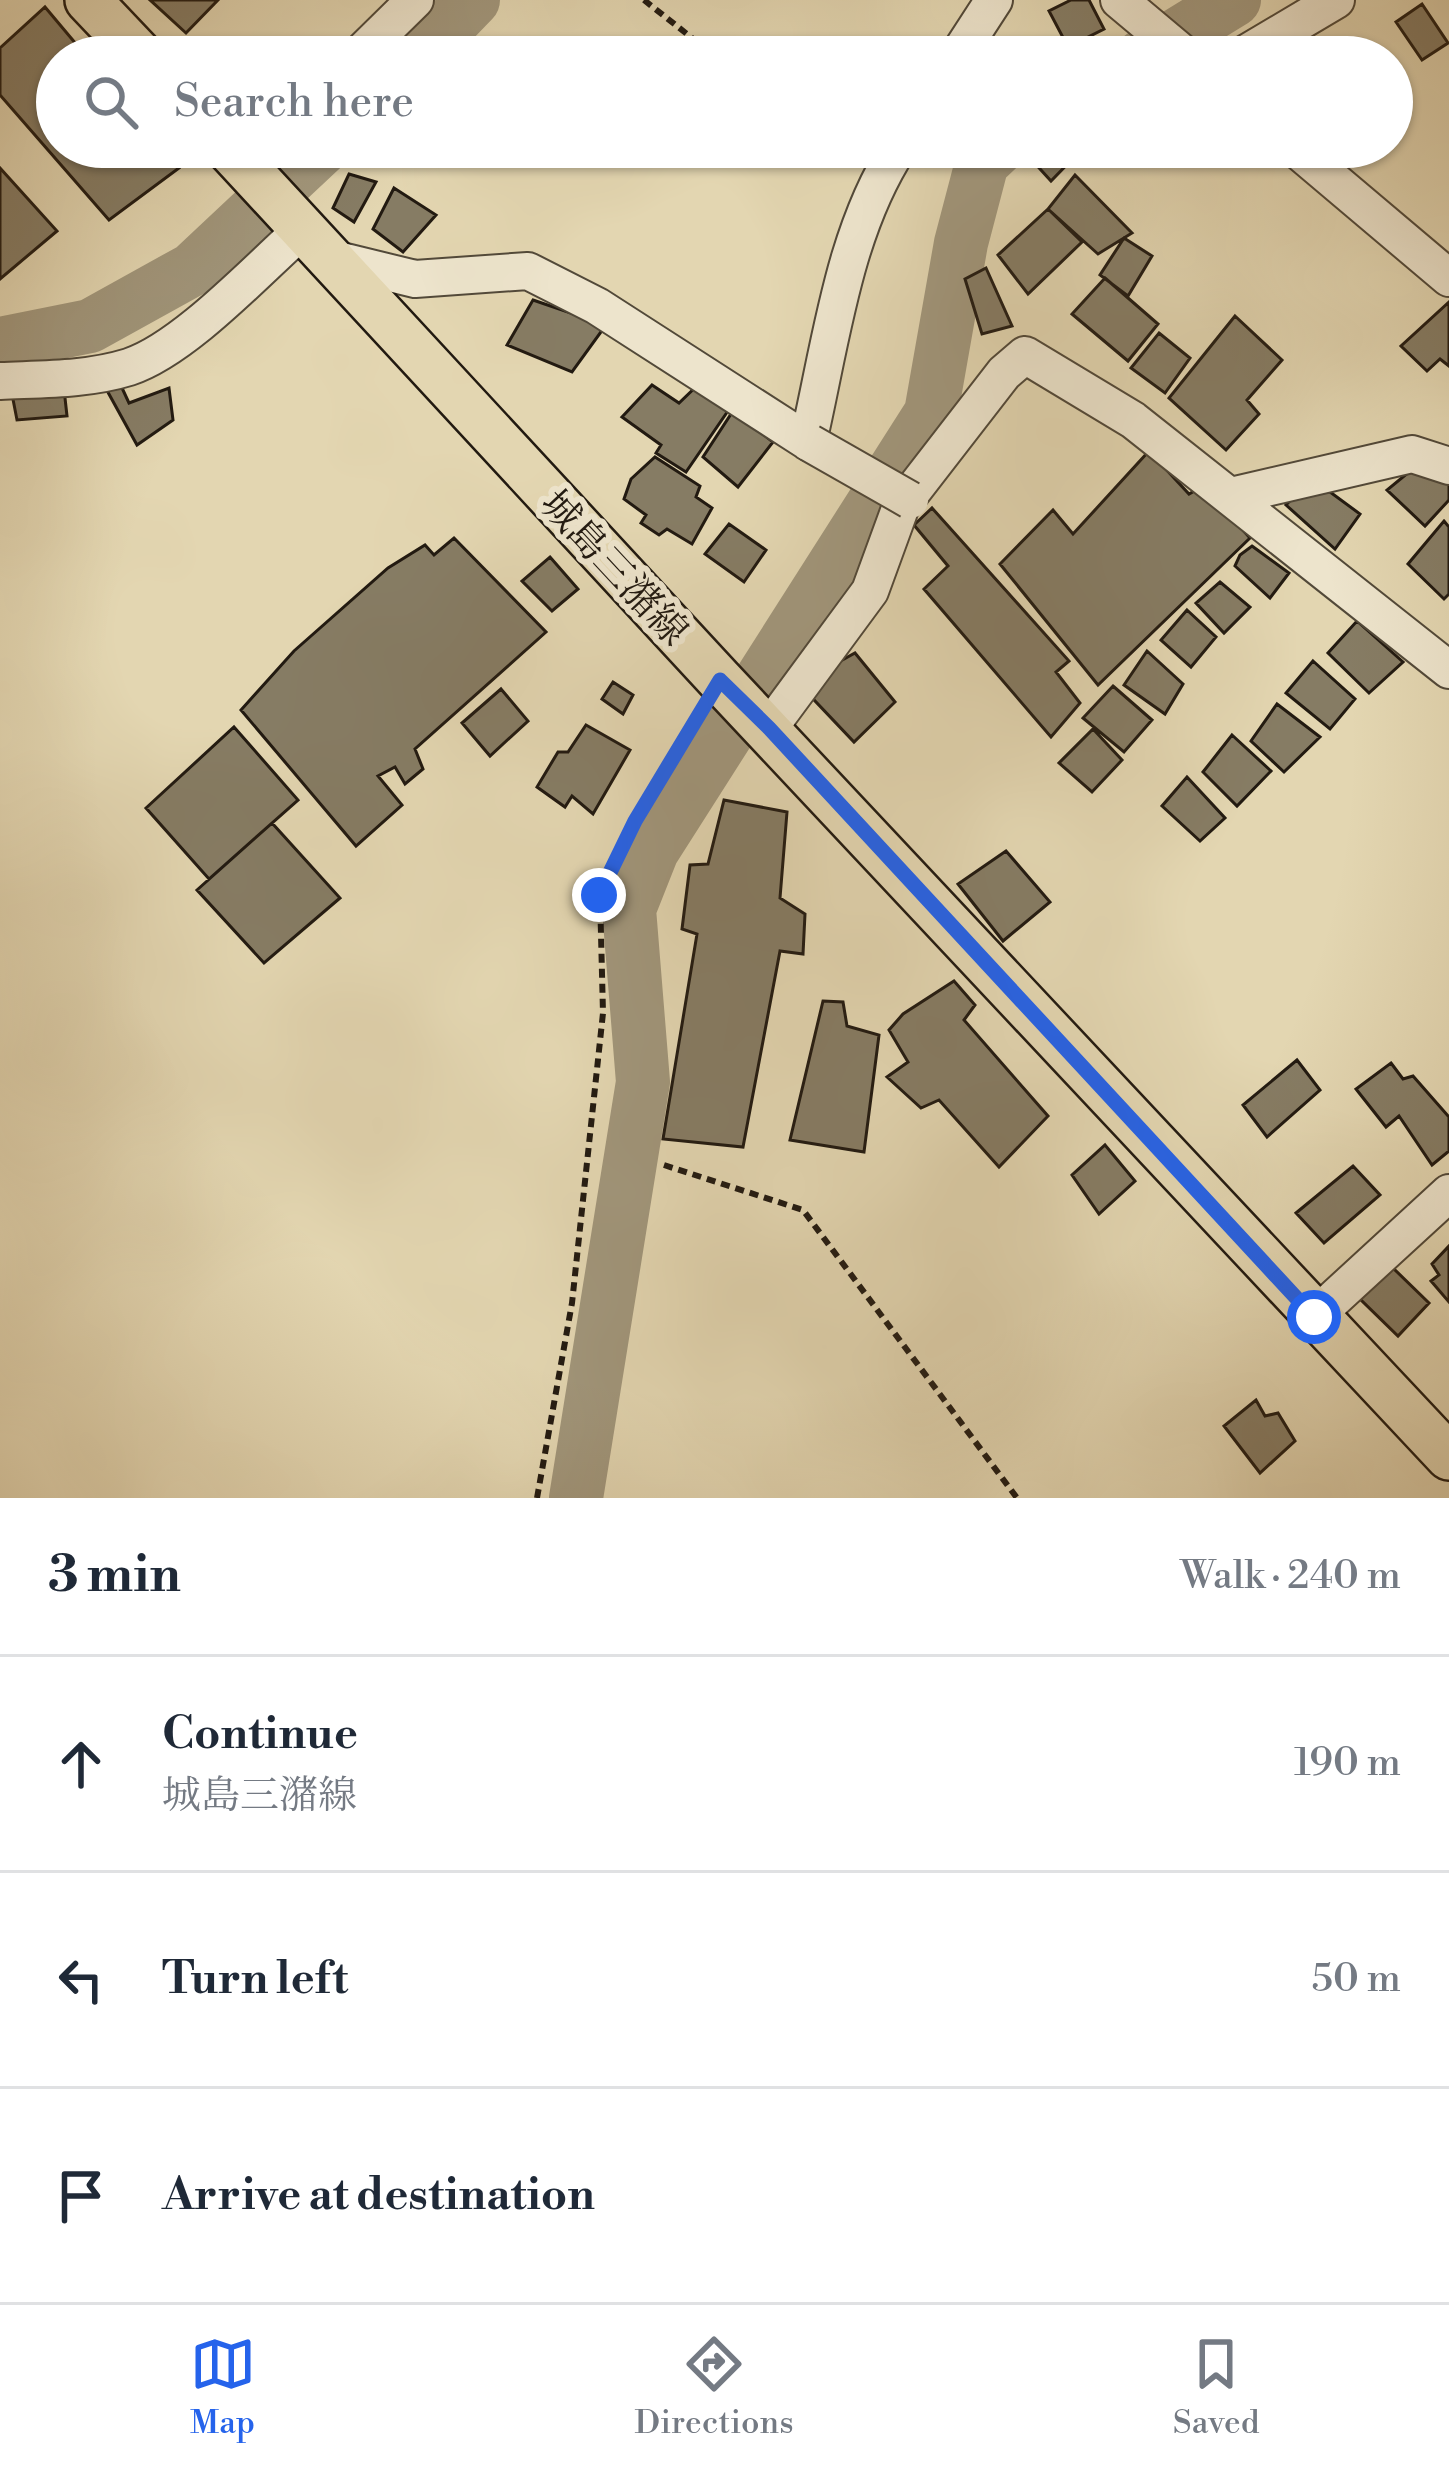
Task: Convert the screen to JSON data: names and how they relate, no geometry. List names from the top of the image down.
{
  "streets": {
    "main road": ["城島三潴線"]
  },
  "page": {
    "search": "Search here",
    "heading": ["3 min", "Walk · 240 m"],
    "list": [
      ["Continue", "城島三潴線", "190 m"],
      ["Turn left", "50 m"],
      "Arrive at destination"
    ],
    "nav": ["Map", "Directions", "Saved"]
  }
}
